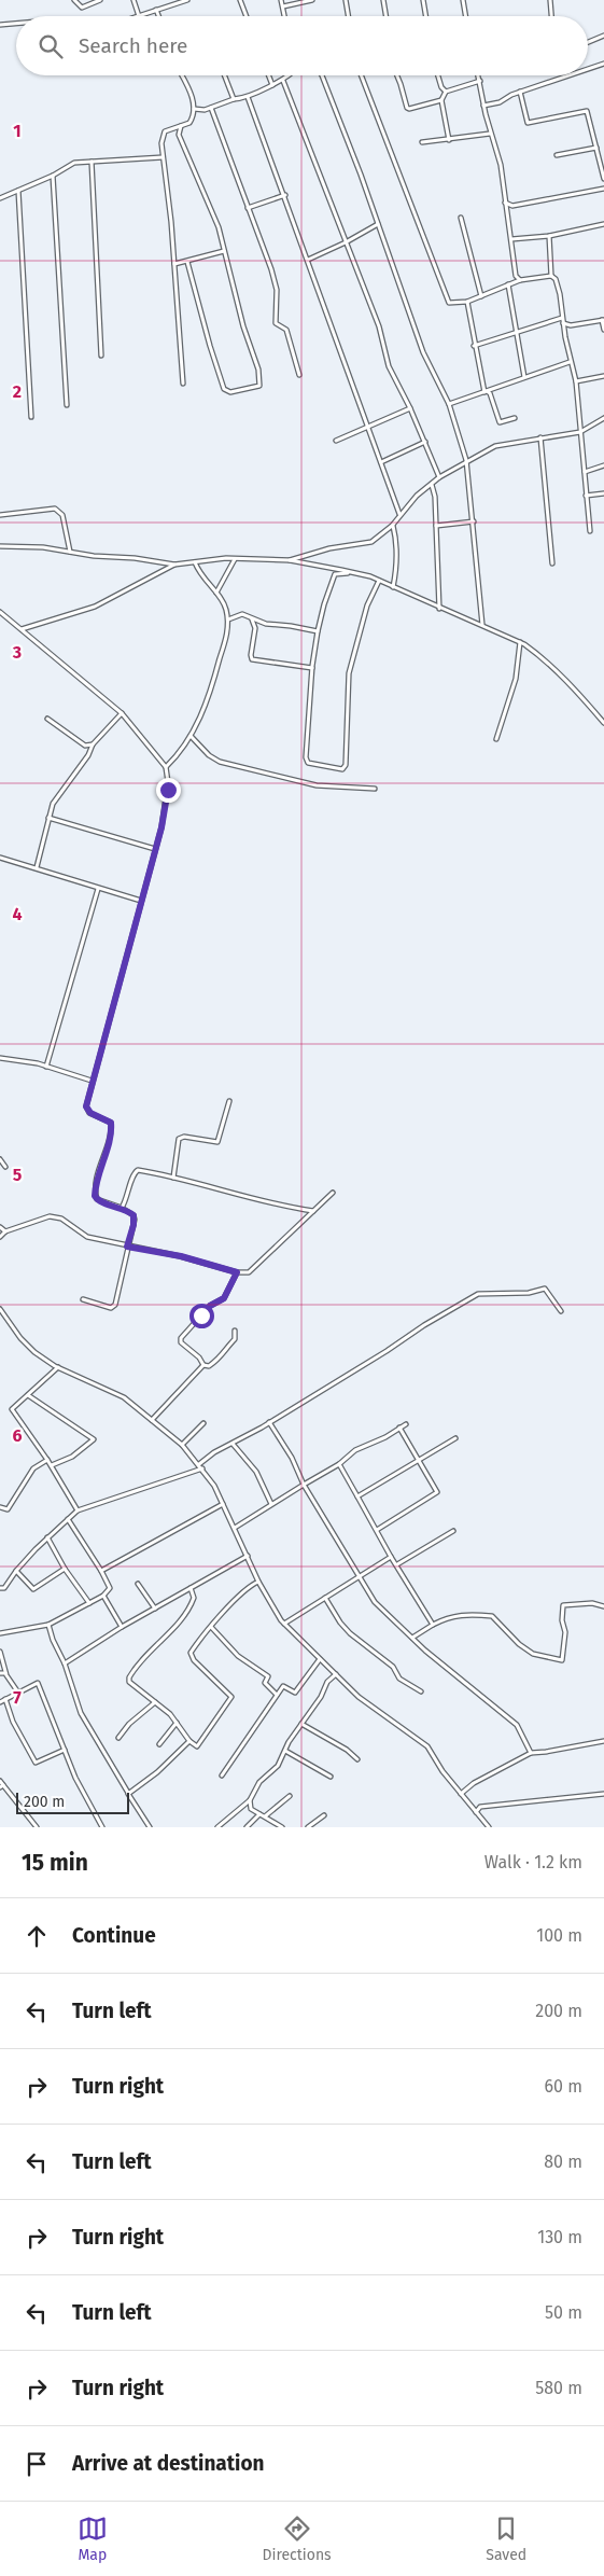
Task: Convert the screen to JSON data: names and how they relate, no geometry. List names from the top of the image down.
{
  "scale_bar": "200 m",
  "page": {
    "search": "Search here",
    "scale": "200 m",
    "heading": ["15 min", "Walk · 1.2 km"],
    "list": [
      ["Continue", "100 m"],
      ["Turn left", "200 m"],
      ["Turn right", "60 m"],
      ["Turn left", "80 m"],
      ["Turn right", "130 m"],
      ["Turn left", "50 m"],
      ["Turn right", "580 m"],
      "Arrive at destination"
    ],
    "nav": ["Map", "Directions", "Saved"]
  },
  "grid": {
    "rows": [
      "1",
      "2",
      "3",
      "4",
      "5",
      "6",
      "7"
    ]
  }
}
